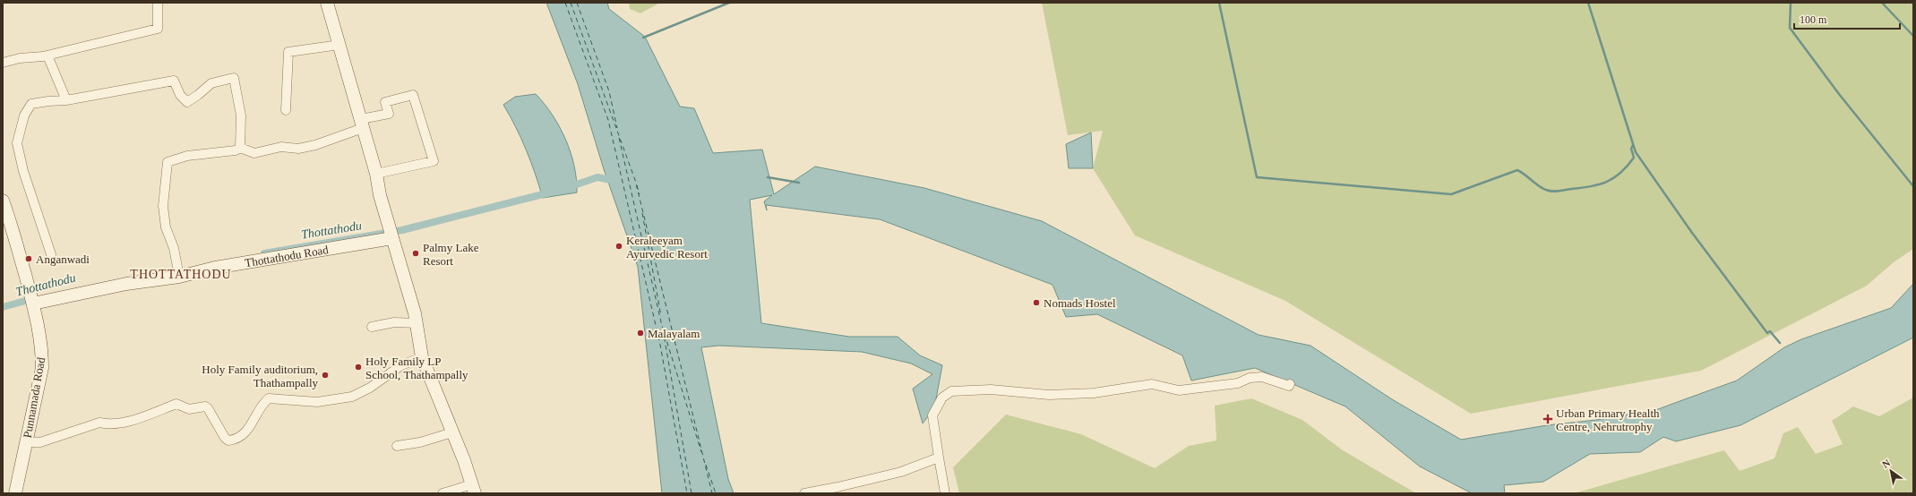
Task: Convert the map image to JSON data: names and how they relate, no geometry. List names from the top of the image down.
{
  "streets": {
    "main road": ["Thottathodu Road", "Punnamada Road"]
  },
  "crossings": [
    ["Thottathodu Road", "Punnamada Road"]
  ],
  "districts": ["THOTTATHODU"],
  "water": ["Thottathodu"],
  "places": {
    "other": [
      "Keraleeyam Ayurvedic Resort",
      "Palmy Lake Resort",
      "Anganwadi",
      "Nomads Hostel",
      "Malayalam",
      "Holy Family LP School, Thathampally",
      "Holy Family auditorium, Thathampally"
    ],
    "health": ["Urban Primary Health Centre, Nehrutrophy"]
  },
  "scale_bar": "100 m",
  "north": "top left"
}
